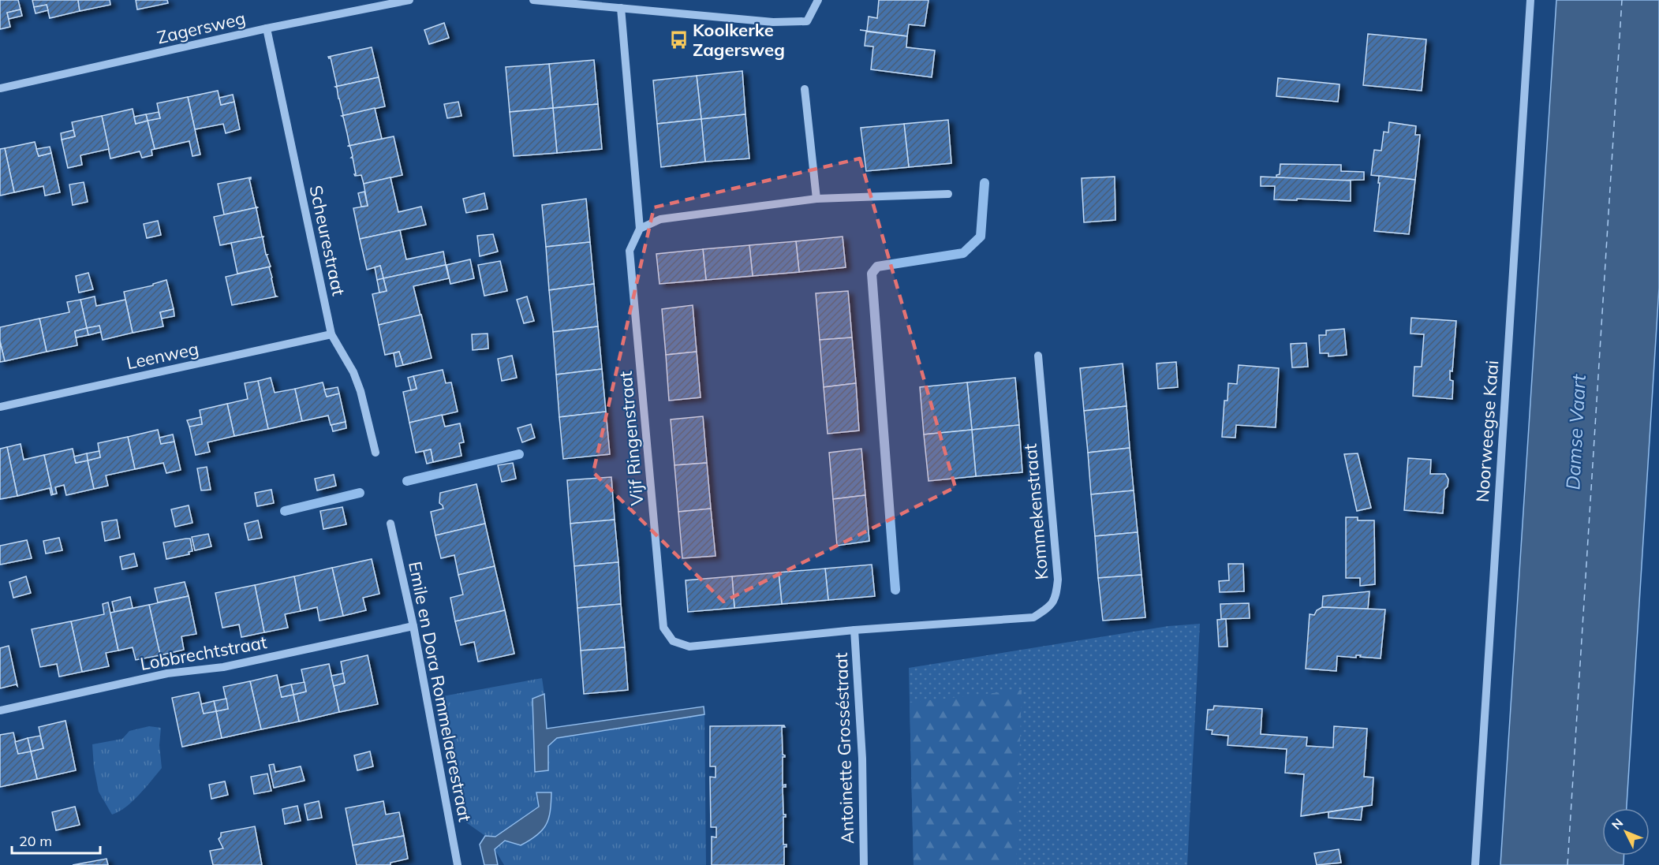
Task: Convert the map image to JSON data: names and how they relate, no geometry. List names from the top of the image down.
{
  "streets": {
    "street": [
      "Zagersweg",
      "Scheurestraat",
      "Leenweg",
      "Noorweegse Kaai",
      "Vijf Ringenstraat",
      "Kommekenstraat",
      "Lobbrechtstraat",
      "Emile en Dora Rommelaerestraat",
      "Antoinette Grosséstraat"
    ]
  },
  "crossings": [
    ["Zagersweg", "Scheurestraat"],
    ["Scheurestraat", "Leenweg"],
    ["Vijf Ringenstraat", "Kommekenstraat"],
    ["Vijf Ringenstraat", "Antoinette Grosséstraat"],
    ["Kommekenstraat", "Antoinette Grosséstraat"],
    ["Lobbrechtstraat", "Emile en Dora Rommelaerestraat"]
  ],
  "water": ["Damse Vaart"],
  "places": {
    "bus stop": ["Koolkerke Zagersweg"]
  },
  "scale_bar": "20 m",
  "north": "top left"
}
